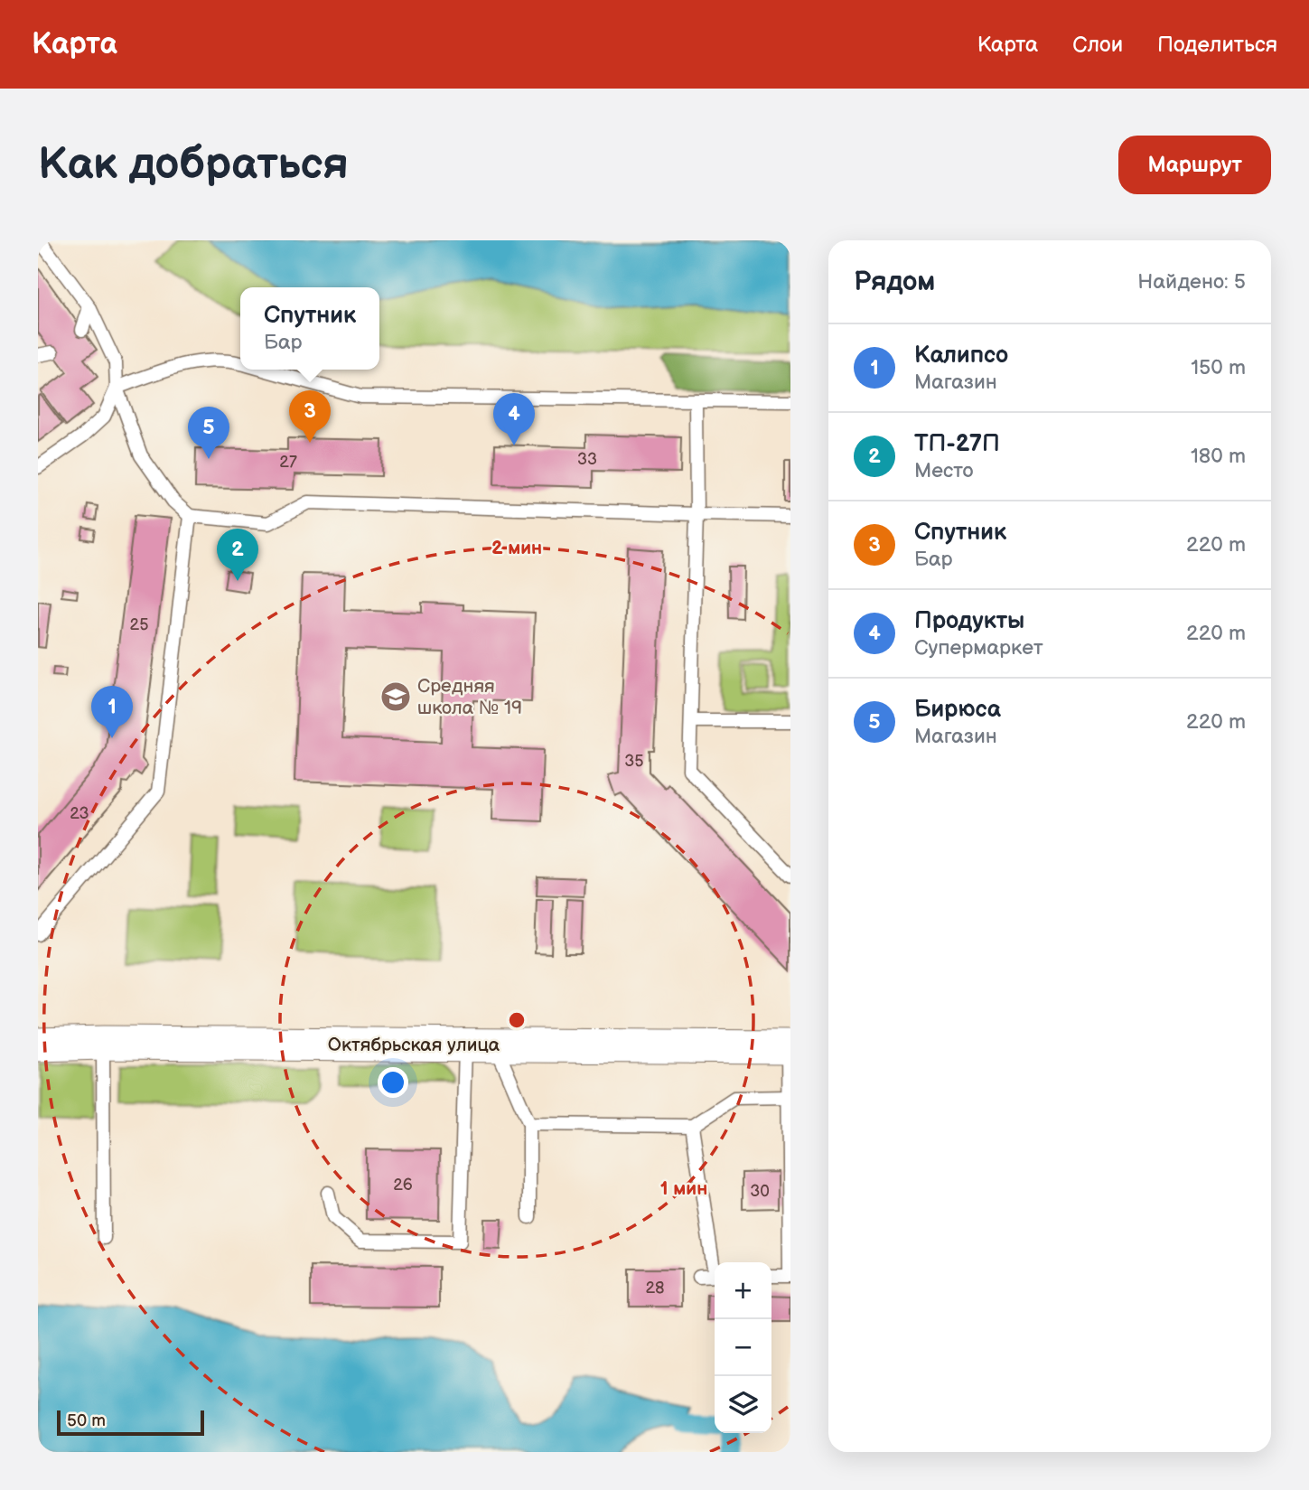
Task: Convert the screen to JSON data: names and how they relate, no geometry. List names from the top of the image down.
{
  "streets": {
    "main road": ["Октябрьская улица"]
  },
  "places": {
    "school or university": ["Средняя школа № 19"]
  },
  "house_numbers": [
    "33",
    "27",
    "25",
    "35",
    "23",
    "26",
    "30",
    "28"
  ],
  "scale_bar": "50 m",
  "page": {
    "header": "Карта",
    "nav": ["Карта", "Слои", "Поделиться"],
    "buttons": "Маршрут",
    "title": "Как добраться",
    "heading": ["Рядом", "Найдено: 5"],
    "popup": ["Спутник", "Бар"],
    "list": [
      {
        "mark": "1",
        "name": "Калипсо",
        "note": "Магазин",
        "value": "150 m"
      },
      {
        "mark": "2",
        "name": "ТП-27П",
        "note": "Место",
        "value": "180 m"
      },
      {
        "mark": "3",
        "name": "Спутник",
        "note": "Бар",
        "value": "220 m"
      },
      {
        "mark": "4",
        "name": "Продукты",
        "note": "Супермаркет",
        "value": "220 m"
      },
      {
        "mark": "5",
        "name": "Бирюса",
        "note": "Магазин",
        "value": "220 m"
      }
    ],
    "pins": [
      "3",
      "4",
      "5",
      "2",
      "1"
    ],
    "map_buttons": ["+", "−"],
    "scale": "50 m"
  },
  "rings": ["2 мин", "1 мин"]
}
